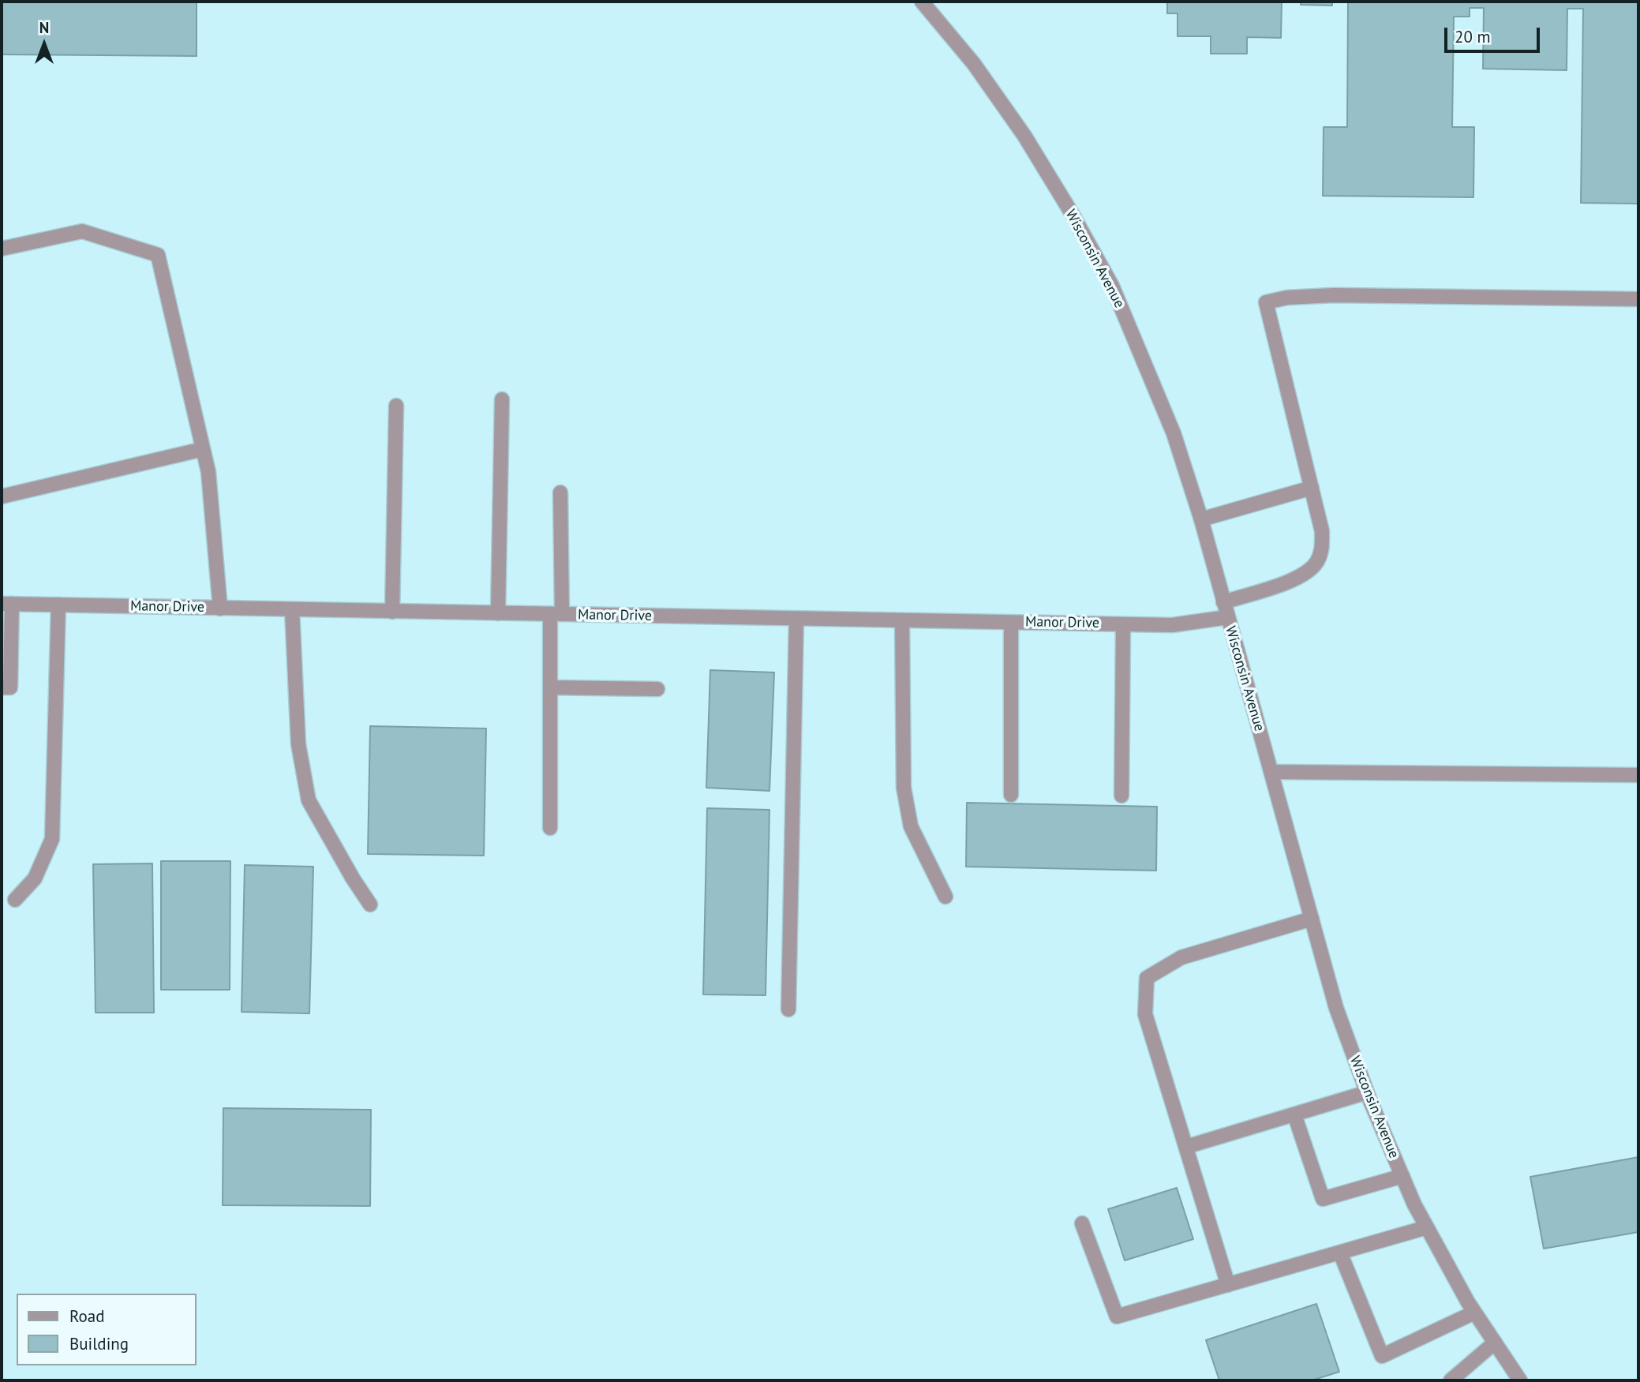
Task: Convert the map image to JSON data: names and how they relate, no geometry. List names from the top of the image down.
{
  "streets": {
    "street": ["Wisconsin Avenue", "Manor Drive"]
  },
  "crossings": [
    ["Wisconsin Avenue", "Manor Drive"]
  ],
  "legend": ["Road", "Building"],
  "scale_bar": "20 m",
  "north": "top"
}
